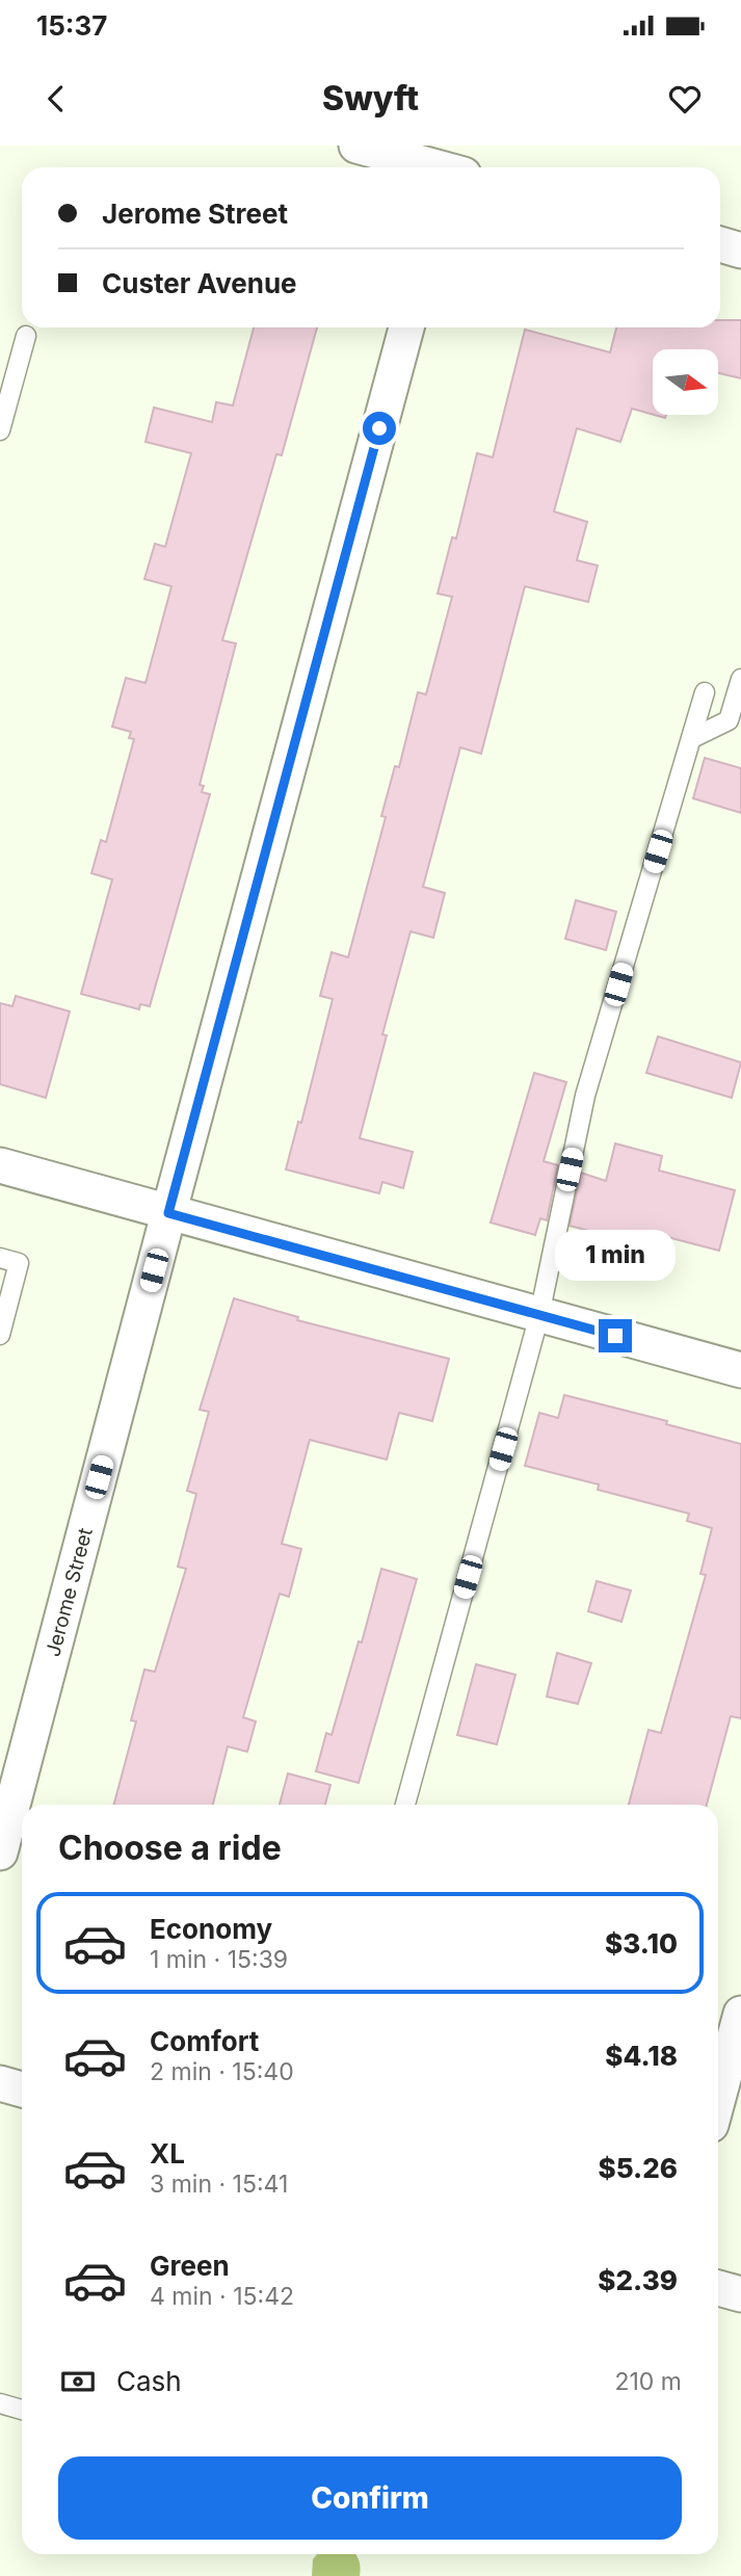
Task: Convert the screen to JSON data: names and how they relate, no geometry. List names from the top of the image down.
{
  "streets": {
    "street": ["Jerome Street"]
  },
  "north": "right",
  "page": {
    "status": "15:37",
    "header": "Swyft",
    "banner": ["Jerome Street", "Custer Avenue"],
    "bubble": "1 min",
    "heading": "Choose a ride",
    "list": [
      {
        "name": "Economy",
        "note": "1 min · 15:39",
        "value": "$3.10"
      },
      {
        "name": "Comfort",
        "note": "2 min · 15:40",
        "value": "$4.18"
      },
      {
        "name": "XL",
        "note": "3 min · 15:41",
        "value": "$5.26"
      },
      {
        "name": "Green",
        "note": "4 min · 15:42",
        "value": "$2.39"
      }
    ],
    "pay": ["Cash", "210 m"],
    "buttons": "Confirm"
  }
}
